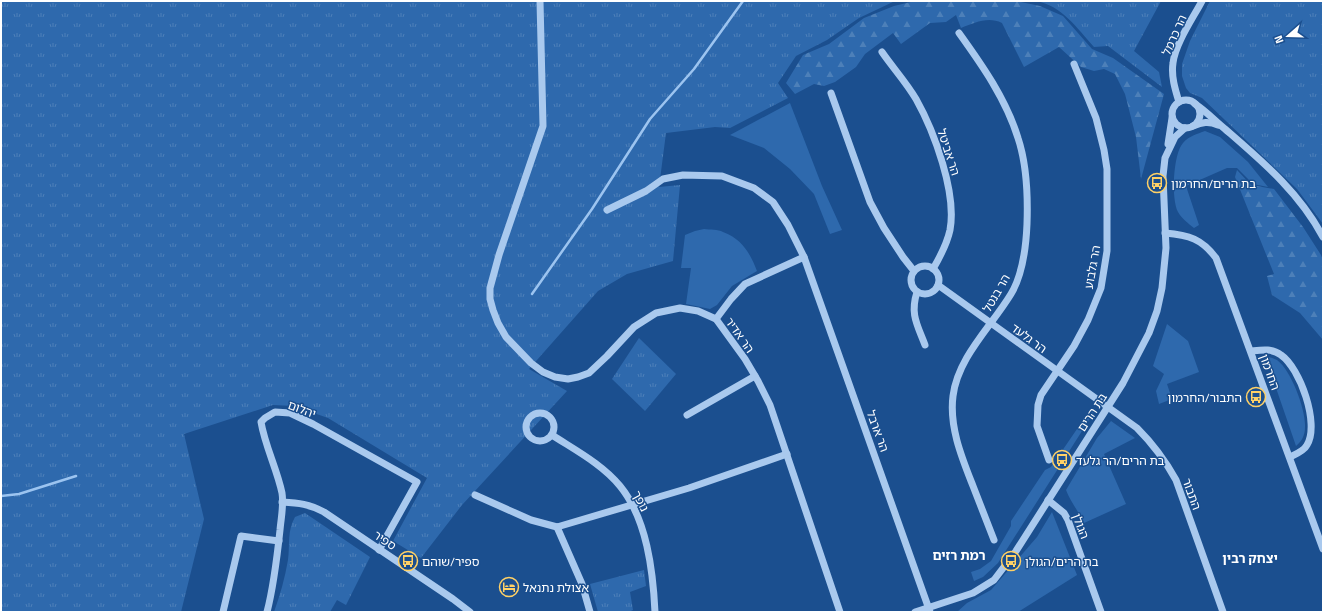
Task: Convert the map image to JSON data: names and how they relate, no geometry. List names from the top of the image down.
{
  "streets": {
    "street": [
      "הר כרמל",
      "הר אביטל",
      "הר גלבוע",
      "הר בנטל",
      "הר אדיר",
      "הר גלעד",
      "החרמון",
      "יהלום",
      "בת הרים",
      "הר ארבל",
      "התבור",
      "נופך",
      "הגולן",
      "ספיר"
    ]
  },
  "crossings": [
    ["הר כרמל", "בת הרים"],
    ["הר אביטל", "הר גלעד"],
    ["הר גלבוע", "הר גלעד"],
    ["הר בנטל", "הר גלעד"],
    ["הר גלעד", "בת הרים"],
    ["הר גלעד", "התבור"],
    ["החרמון", "בת הרים"],
    ["יהלום", "ספיר"],
    ["בת הרים", "הר ארבל"],
    ["בת הרים", "התבור"],
    ["בת הרים", "הגולן"]
  ],
  "districts": ["רמת רזים", "יצחק רבין"],
  "places": {
    "bus stop": [
      "בת הרים/החרמון",
      "התבור/החרמון",
      "בת הרים/הר גלעד",
      "ספיר/שוהם",
      "בת הרים/הגולן"
    ],
    "hotel": ["אצולת נתנאל"]
  },
  "north": "left"
}
